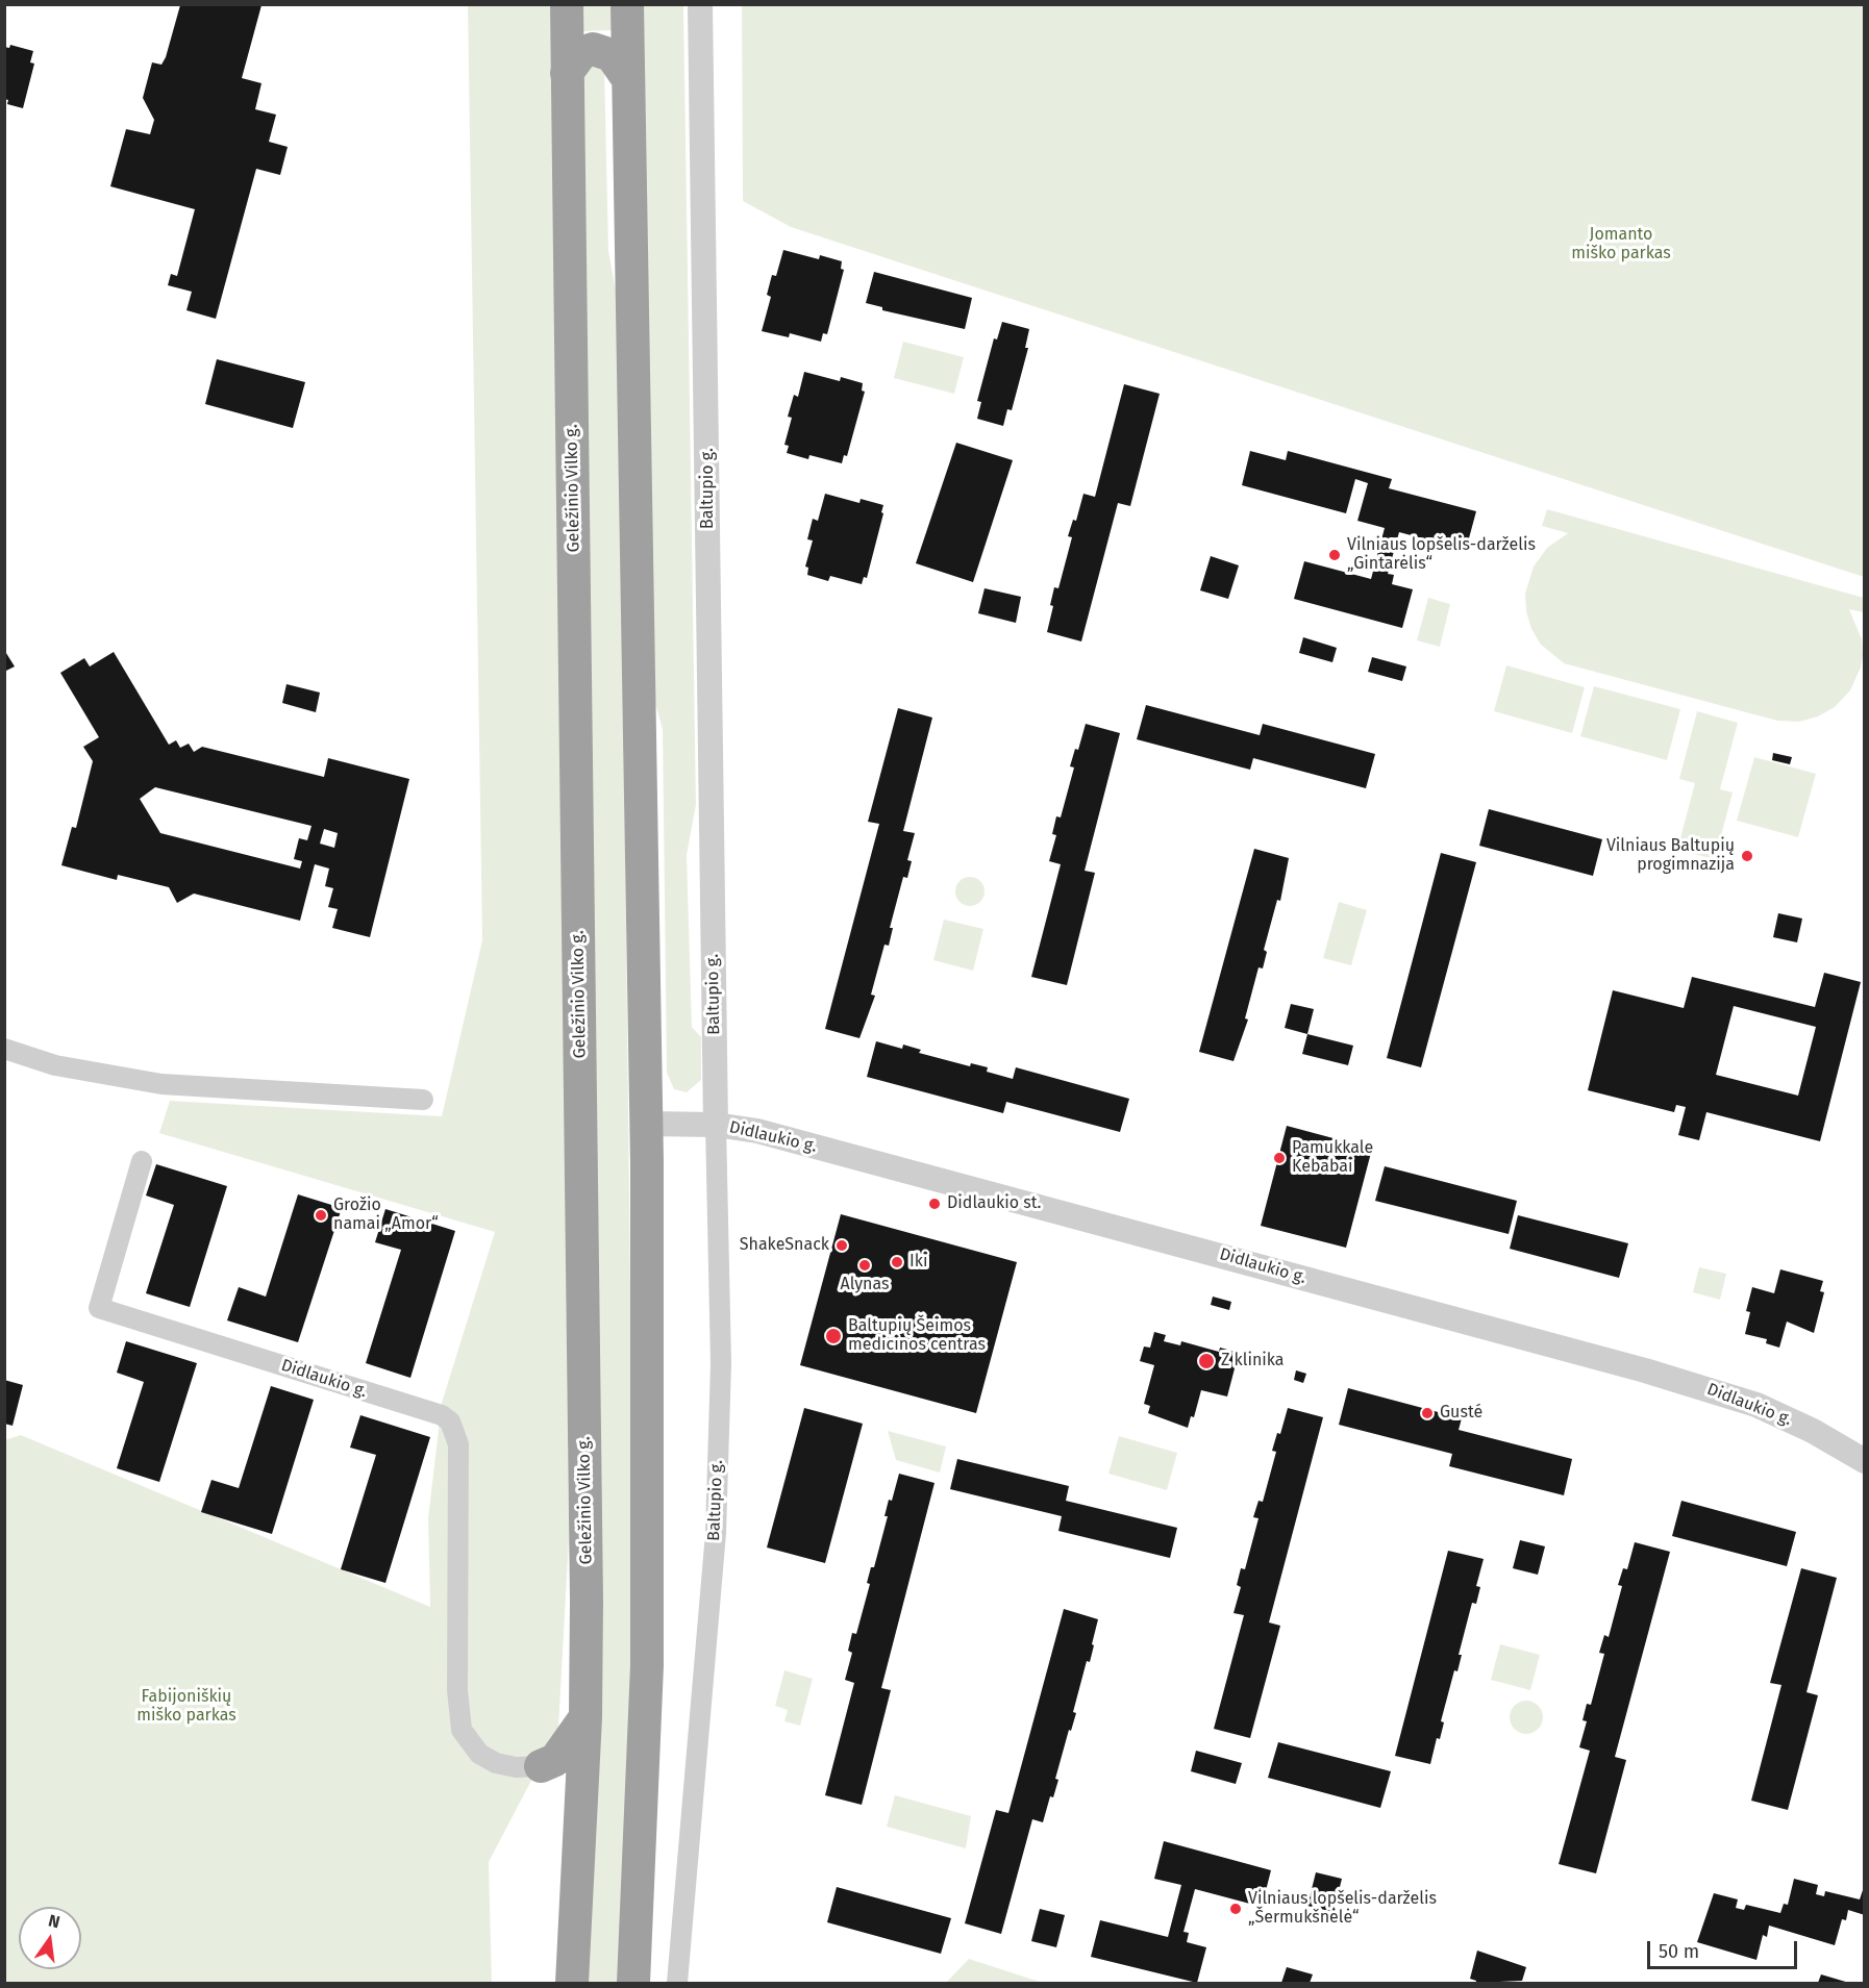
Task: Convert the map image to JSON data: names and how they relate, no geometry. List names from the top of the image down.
{
  "streets": {
    "highway": ["Geležinio Vilko g."],
    "street": ["Baltupio g.", "Didlaukio g."]
  },
  "crossings": [
    ["Baltupio g.", "Didlaukio g."]
  ],
  "parks": ["Jomanto miško parkas", "Fabijoniškių miško parkas"],
  "places": [
    "Vilniaus lopšelis-darželis „Gintarėlis“",
    "Vilniaus Baltupių progimnazija",
    "Pamukkale Kebabai",
    "Didlaukio st.",
    "Grožio namai „Amor“",
    "ShakeSnack",
    "Iki",
    "Alynas",
    "Baltupių Šeimos medicinos centras",
    "Z klinika",
    "Gusté",
    "Vilniaus lopšelis-darželis „Šermukšnėlė“"
  ],
  "scale_bar": "50 m",
  "north": "top"
}
